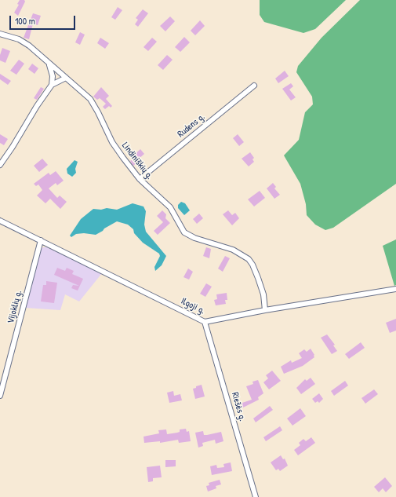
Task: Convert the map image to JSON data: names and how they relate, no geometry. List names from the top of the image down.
{
  "streets": {
    "street": [
      "Rudens g.",
      "Lindiniškių g.",
      "Ilgoji g.",
      "Vijoklių g.",
      "Riešės g."
    ]
  },
  "crossings": [
    ["Rudens g.", "Lindiniškių g."],
    ["Lindiniškių g.", "Ilgoji g."],
    ["Ilgoji g.", "Vijoklių g."],
    ["Ilgoji g.", "Riešės g."]
  ],
  "scale_bar": "100 m"
}
